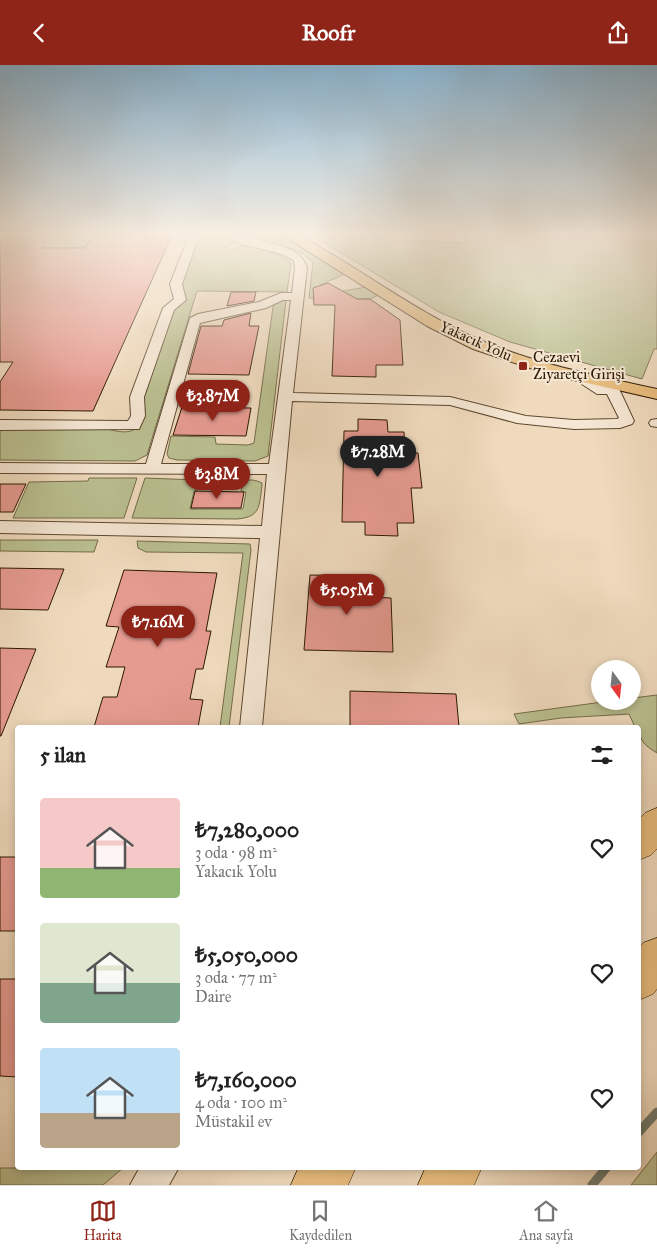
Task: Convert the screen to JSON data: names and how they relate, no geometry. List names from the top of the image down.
{
  "streets": {
    "main road": ["Yakacık Yolu"]
  },
  "places": {
    "transit": ["Cezaevi Ziyaretçi Girişi"]
  },
  "north": "bottom",
  "page": {
    "header": "Roofr",
    "price": [
      "₺3.87M",
      "₺7.28M",
      "₺3.8M",
      "₺5.05M",
      "₺7.16M"
    ],
    "heading": "5 ilan",
    "list": [
      {
        "name": "₺7,280,000",
        "note": "3 oda · 98 m² · Yakacık Yolu"
      },
      {
        "name": "₺5,050,000",
        "note": "3 oda · 77 m² · Daire"
      },
      {
        "name": "₺7,160,000",
        "note": "4 oda · 100 m² · Müstakil ev"
      }
    ],
    "tabs": ["Harita", "Kaydedilen", "Ana sayfa"]
  }
}
